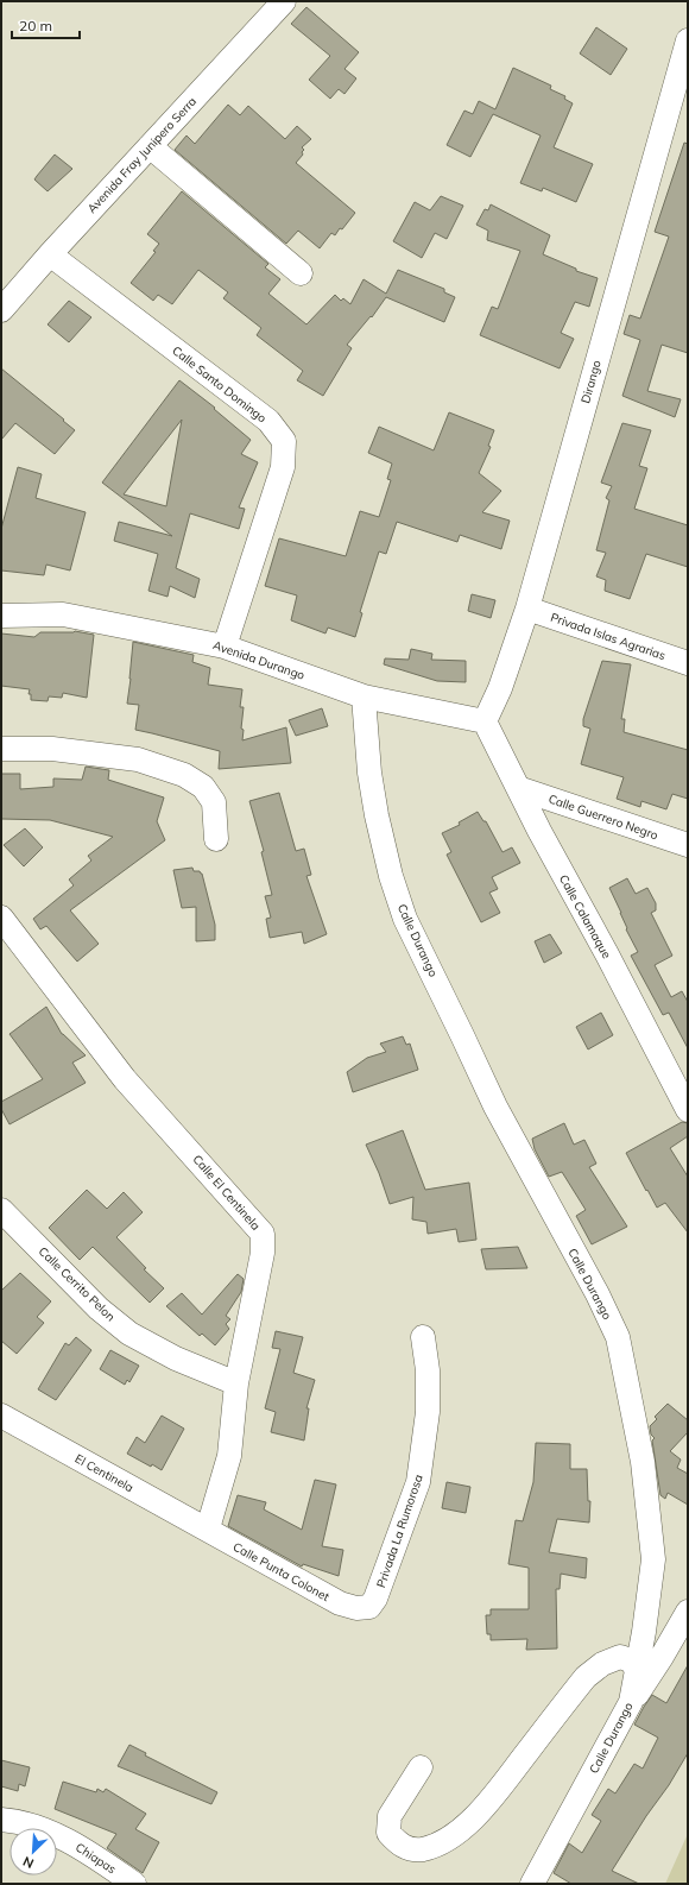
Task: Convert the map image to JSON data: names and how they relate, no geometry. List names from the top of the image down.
{
  "streets": {
    "street": [
      "Avenida Fray Junipero Serra",
      "Dirango",
      "Calle Santo Domingo",
      "Privada Islas Agrarias",
      "Avenida Durango",
      "Calle Guerrero Negro",
      "Calle Calamaque",
      "Calle Durango",
      "Calle El Centinela",
      "Calle Cerrito Pelon",
      "El Centinela",
      "Privada La Rumorosa",
      "Calle Punta Colonet",
      "Chiapas"
    ]
  },
  "crossings": [
    ["Avenida Fray Junipero Serra", "Calle Santo Domingo"],
    ["Dirango", "Privada Islas Agrarias"],
    ["Dirango", "Avenida Durango"],
    ["Dirango", "Calle Calamaque"],
    ["Calle Santo Domingo", "Avenida Durango"],
    ["Avenida Durango", "Calle Calamaque"],
    ["Avenida Durango", "Calle Durango"],
    ["Calle Guerrero Negro", "Calle Calamaque"],
    ["Calle El Centinela", "Calle Cerrito Pelon"],
    ["Calle El Centinela", "El Centinela"],
    ["Calle El Centinela", "Calle Punta Colonet"],
    ["El Centinela", "Calle Punta Colonet"],
    ["Privada La Rumorosa", "Calle Punta Colonet"]
  ],
  "scale_bar": "20 m",
  "north": "bottom left"
}
